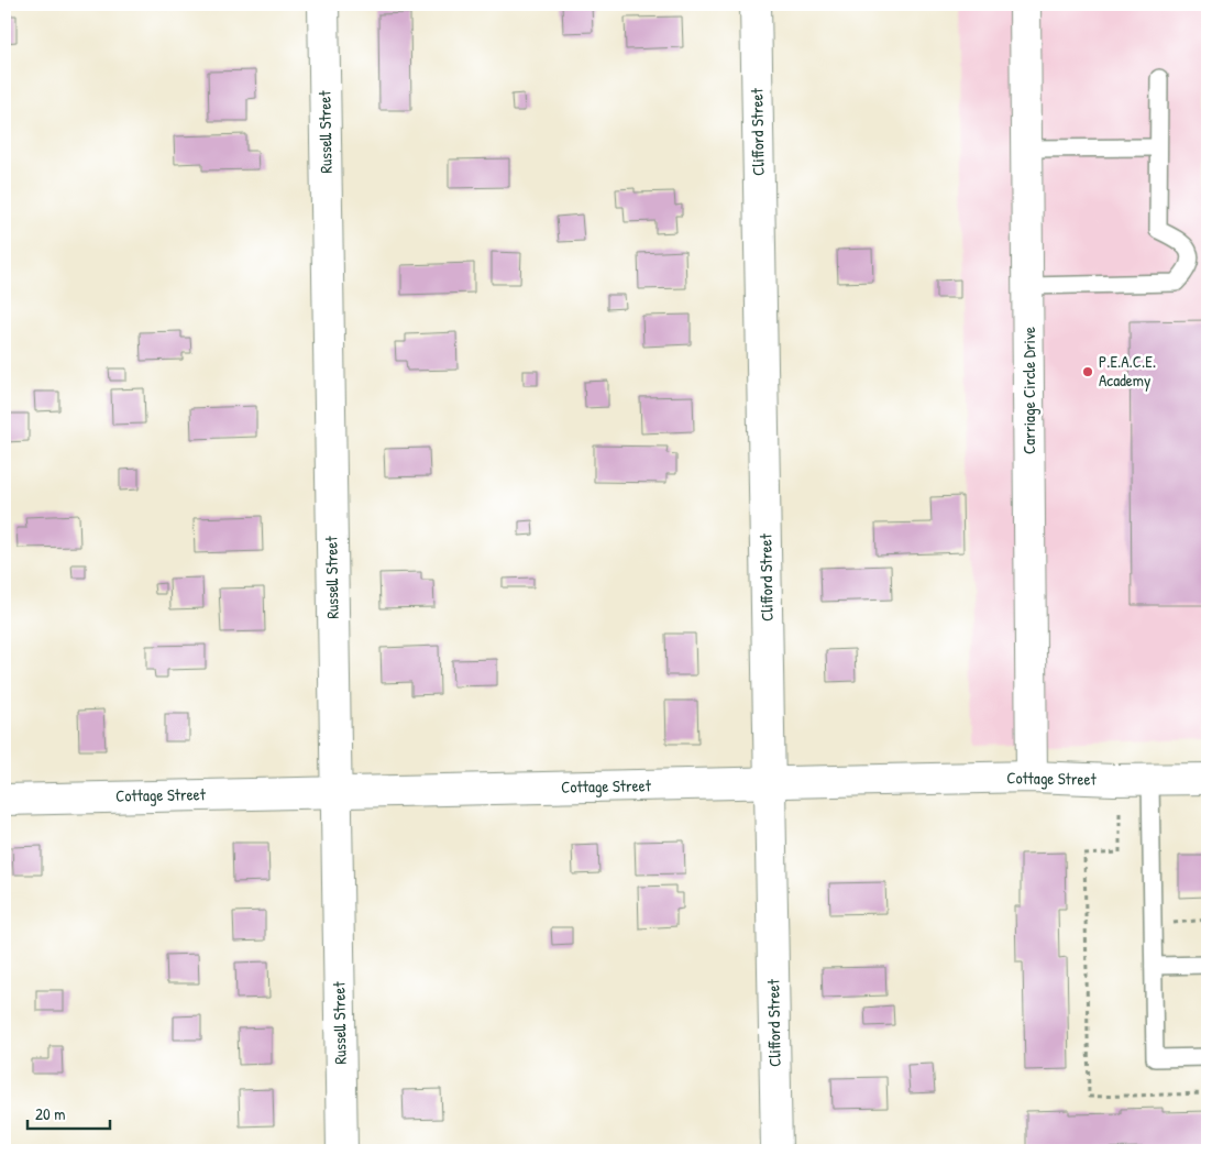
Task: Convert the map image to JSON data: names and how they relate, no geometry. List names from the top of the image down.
{
  "streets": {
    "street": [
      "Russell Street",
      "Clifford Street",
      "Carriage Circle Drive",
      "Cottage Street"
    ]
  },
  "crossings": [
    ["Russell Street", "Cottage Street"],
    ["Clifford Street", "Cottage Street"],
    ["Carriage Circle Drive", "Cottage Street"]
  ],
  "places": ["P.E.A.C.E. Academy"],
  "scale_bar": "20 m"
}
